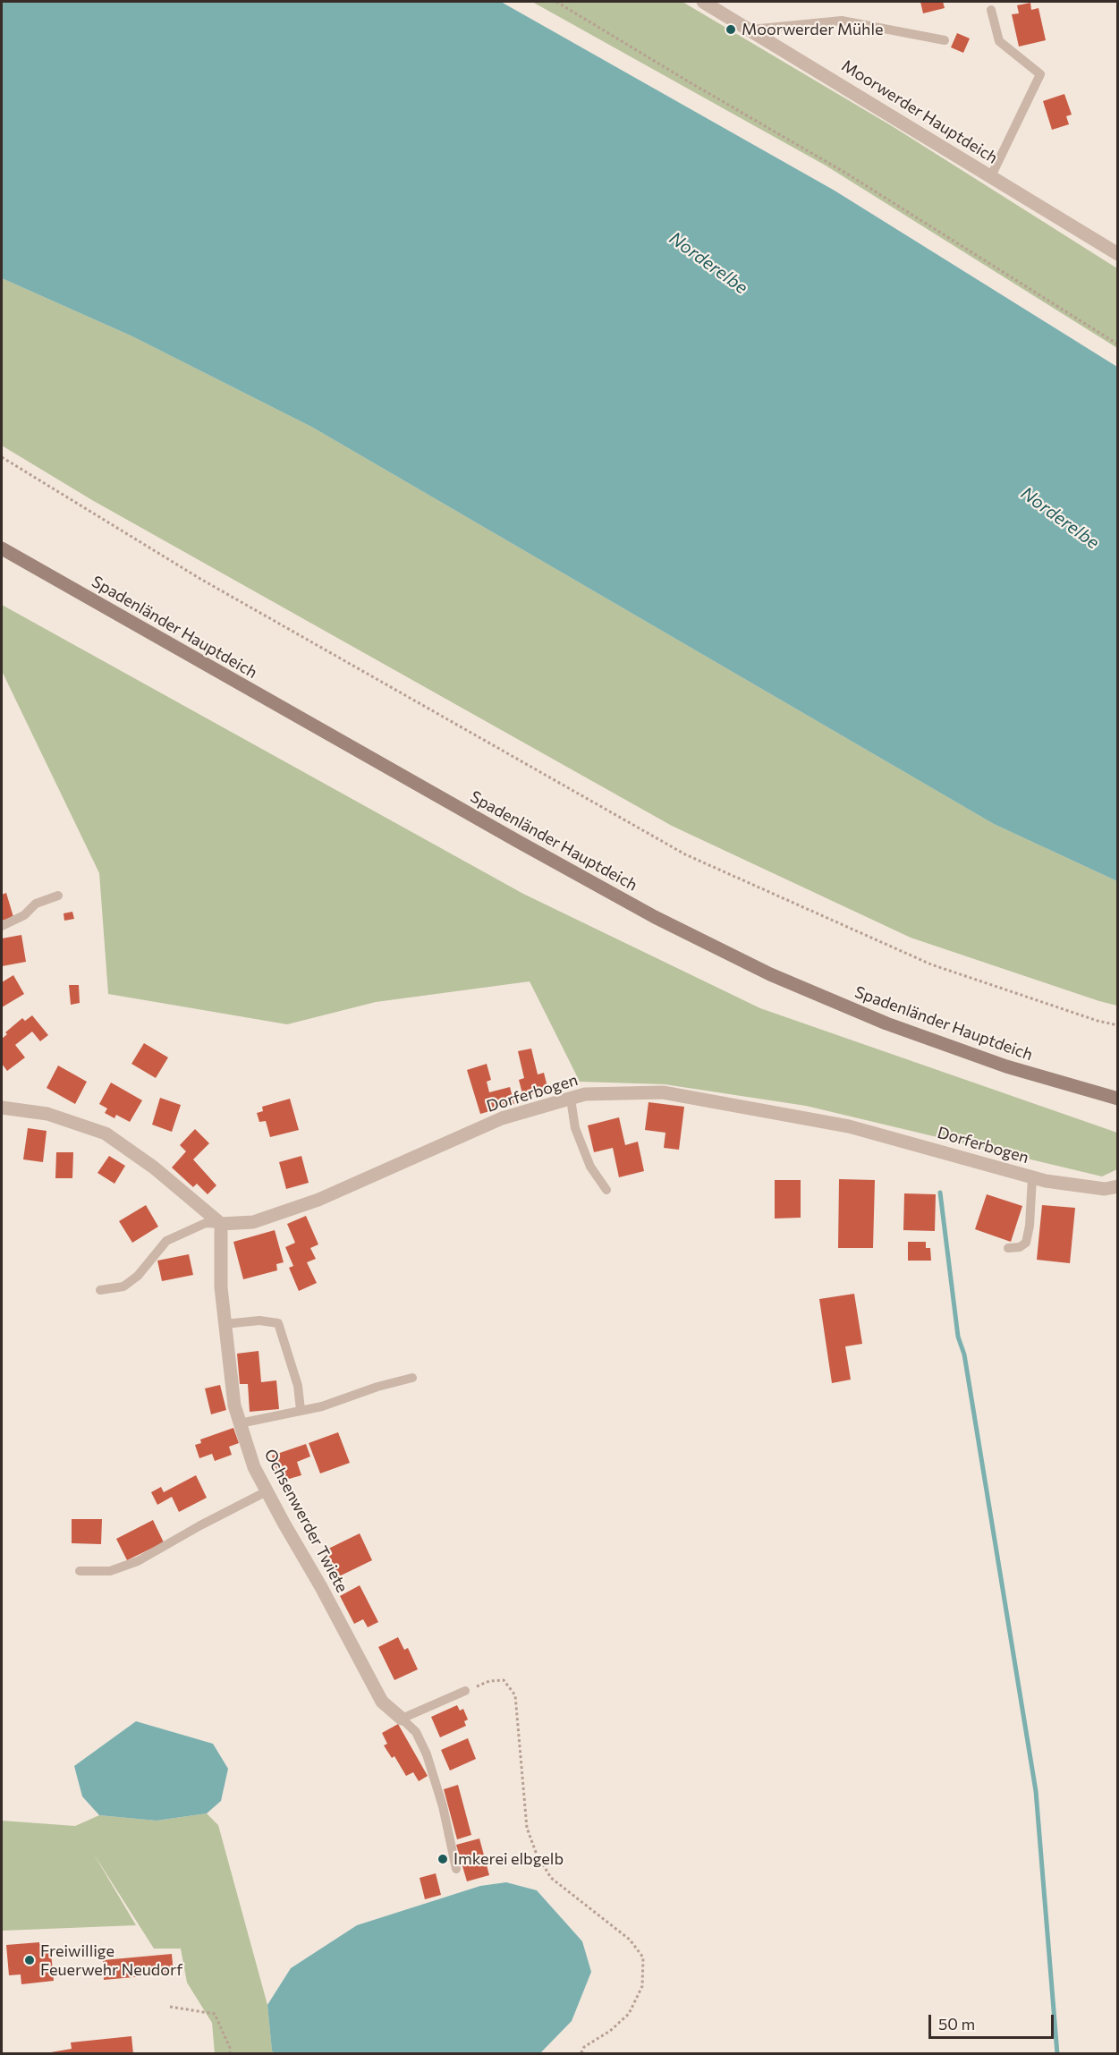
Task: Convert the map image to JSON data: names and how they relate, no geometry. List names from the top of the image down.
{
  "streets": {
    "street": [
      "Moorwerder Hauptdeich",
      "Spadenländer Hauptdeich",
      "Dorferbogen",
      "Ochsenwerder Twiete"
    ]
  },
  "crossings": [
    ["Dorferbogen", "Ochsenwerder Twiete"]
  ],
  "water": ["Norderelbe"],
  "places": ["Moorwerder Mühle", "Imkerei elbgelb", "Freiwillige Feuerwehr Neudorf"],
  "scale_bar": "50 m"
}
